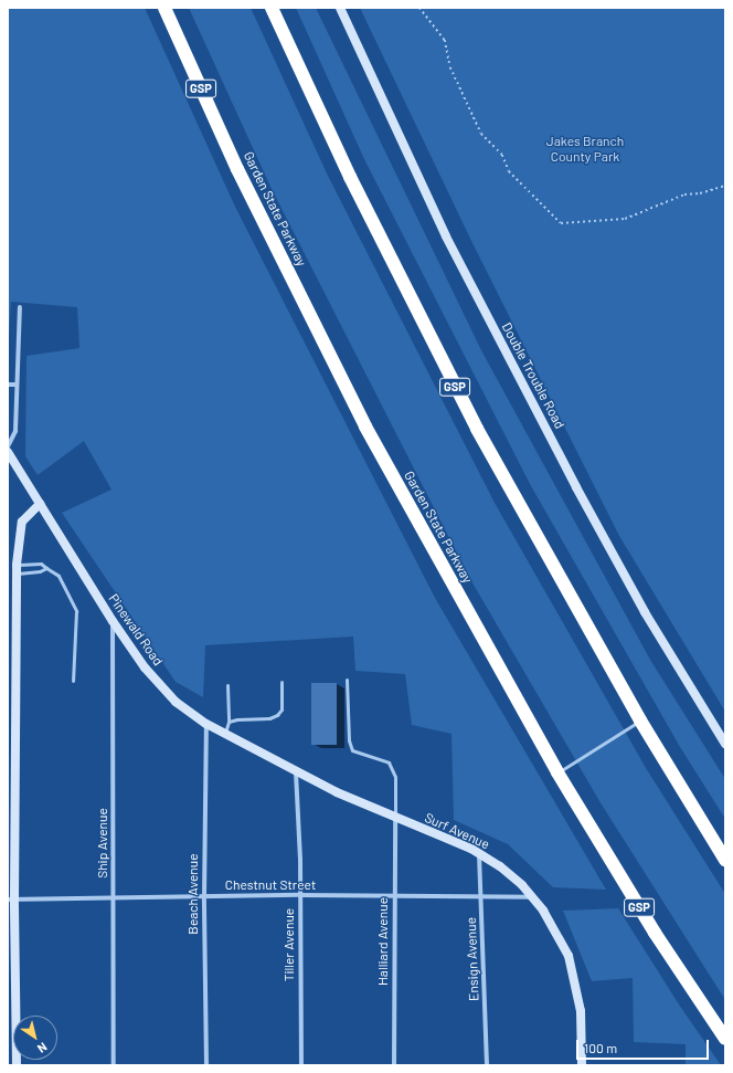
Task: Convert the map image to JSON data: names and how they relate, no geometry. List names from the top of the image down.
{
  "streets": {
    "highway": ["GSP", "Garden State Parkway"],
    "main road": ["Double Trouble Road", "Pinewald Road", "Surf Avenue"],
    "street": [
      "Ship Avenue",
      "Chestnut Street",
      "Beach Avenue",
      "Halliard Avenue",
      "Tiller Avenue",
      "Ensign Avenue"
    ]
  },
  "crossings": [
    ["Pinewald Road", "Surf Avenue"],
    ["Pinewald Road", "Ship Avenue"],
    ["Pinewald Road", "Beach Avenue"],
    ["Pinewald Road", "Tiller Avenue"],
    ["Surf Avenue", "Chestnut Street"],
    ["Surf Avenue", "Halliard Avenue"],
    ["Surf Avenue", "Tiller Avenue"],
    ["Surf Avenue", "Ensign Avenue"],
    ["Ship Avenue", "Chestnut Street"],
    ["Chestnut Street", "Beach Avenue"],
    ["Chestnut Street", "Halliard Avenue"],
    ["Chestnut Street", "Tiller Avenue"],
    ["Chestnut Street", "Ensign Avenue"]
  ],
  "parks": ["Jakes Branch County Park"],
  "scale_bar": "100 m",
  "north": "bottom right"
}
